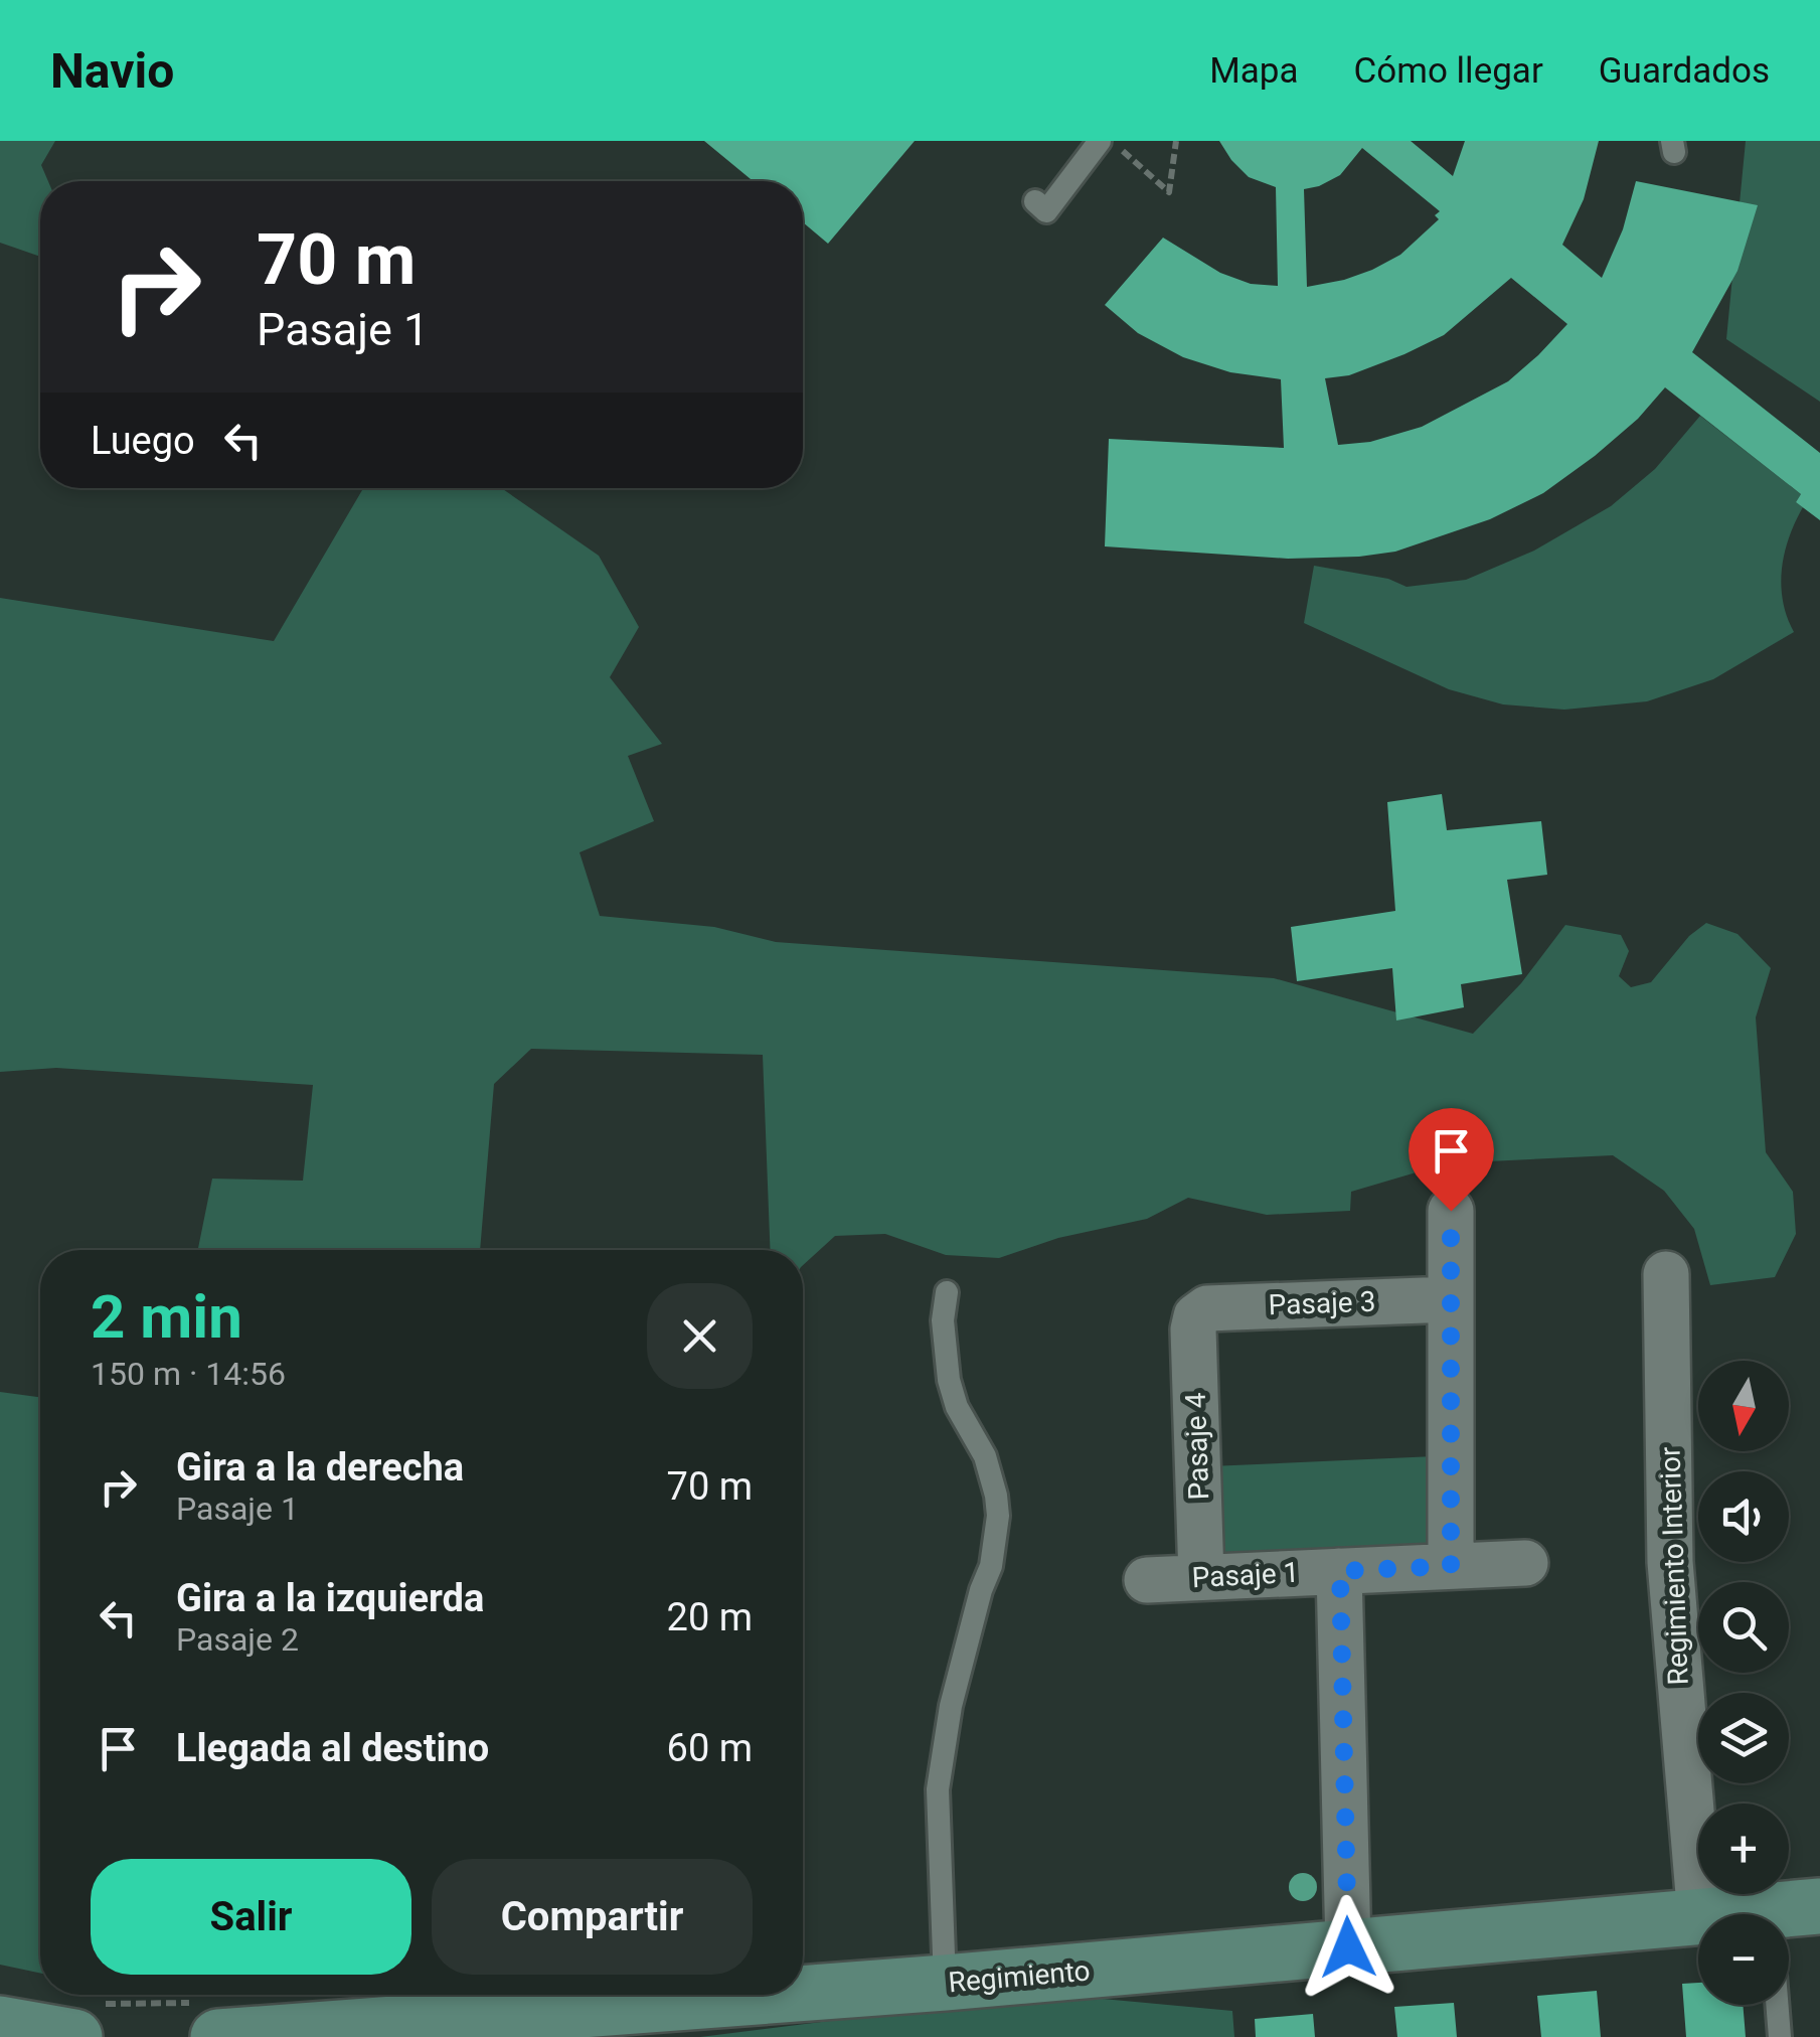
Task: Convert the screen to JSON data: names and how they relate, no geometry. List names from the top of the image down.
{
  "streets": {
    "main road": ["Regimiento"],
    "street": [
      "Pasaje 3",
      "Pasaje 4",
      "Regimiento Interior",
      "Pasaje 1"
    ]
  },
  "crossings": [
    ["Pasaje 3", "Pasaje 4"],
    ["Pasaje 4", "Pasaje 1"]
  ],
  "north": "bottom",
  "page": {
    "header": "Navio",
    "nav": ["Mapa", "Cómo llegar", "Guardados"],
    "turn": ["70 m", "Pasaje 1"],
    "then": "Luego",
    "heading": ["2 min", "150 m · 14:56"],
    "map_buttons": ["+", "−"],
    "list": [
      {
        "name": "Gira a la derecha",
        "note": "Pasaje 1",
        "value": "70 m"
      },
      {
        "name": "Gira a la izquierda",
        "note": "Pasaje 2",
        "value": "20 m"
      },
      {
        "name": "Llegada al destino",
        "value": "60 m"
      }
    ],
    "buttons": ["Salir", "Compartir"]
  }
}
